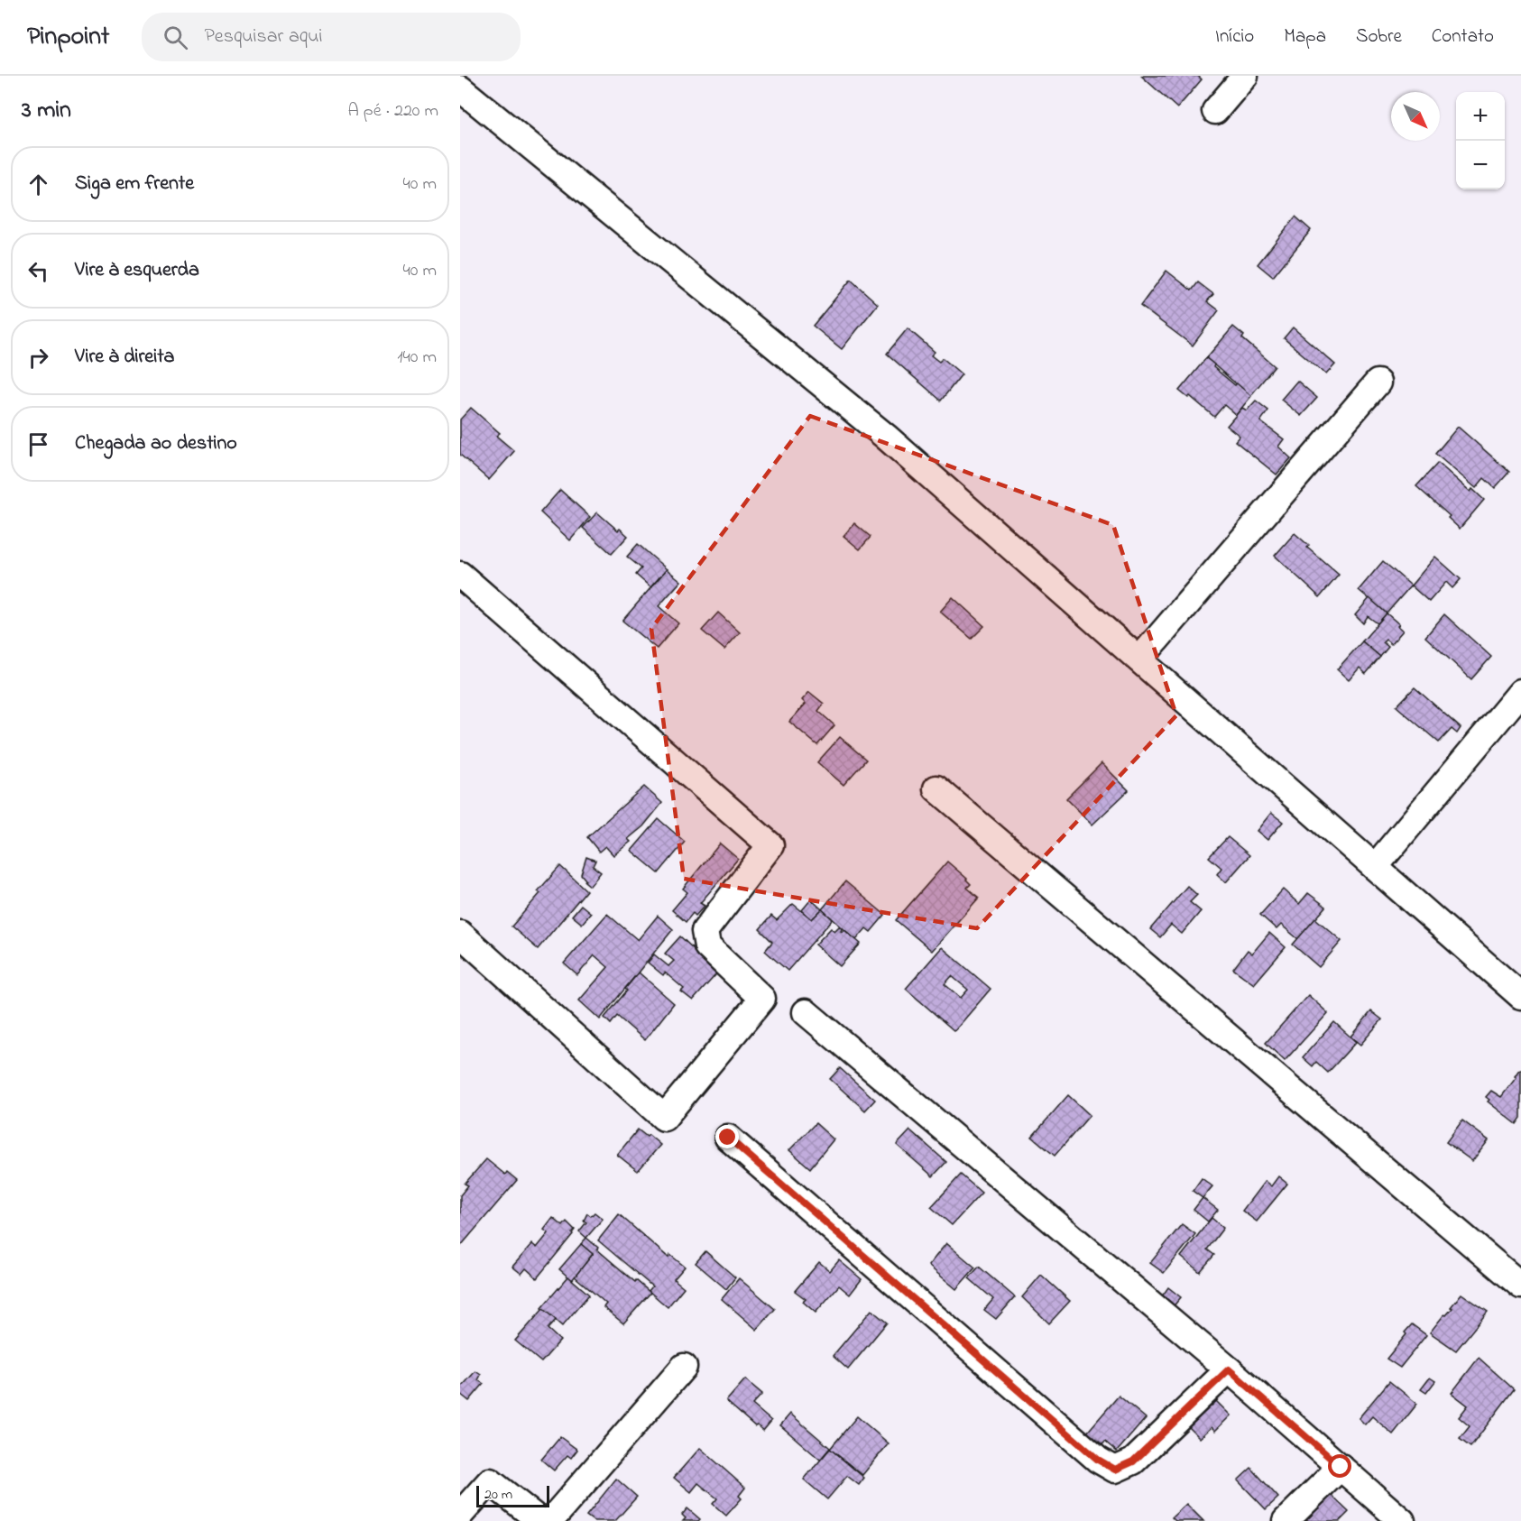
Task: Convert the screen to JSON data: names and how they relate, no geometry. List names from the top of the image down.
{
  "scale_bar": "20 m",
  "north": "bottom right",
  "page": {
    "header": "Pinpoint",
    "search": "Pesquisar aqui",
    "nav": [
      "Início",
      "Mapa",
      "Sobre",
      "Contato"
    ],
    "heading": ["3 min", "A pé · 220 m"],
    "map_buttons": ["+", "−"],
    "list": [
      ["Siga em frente", "40 m"],
      ["Vire à esquerda", "40 m"],
      ["Vire à direita", "140 m"],
      "Chegada ao destino"
    ],
    "scale": "20 m"
  }
}
